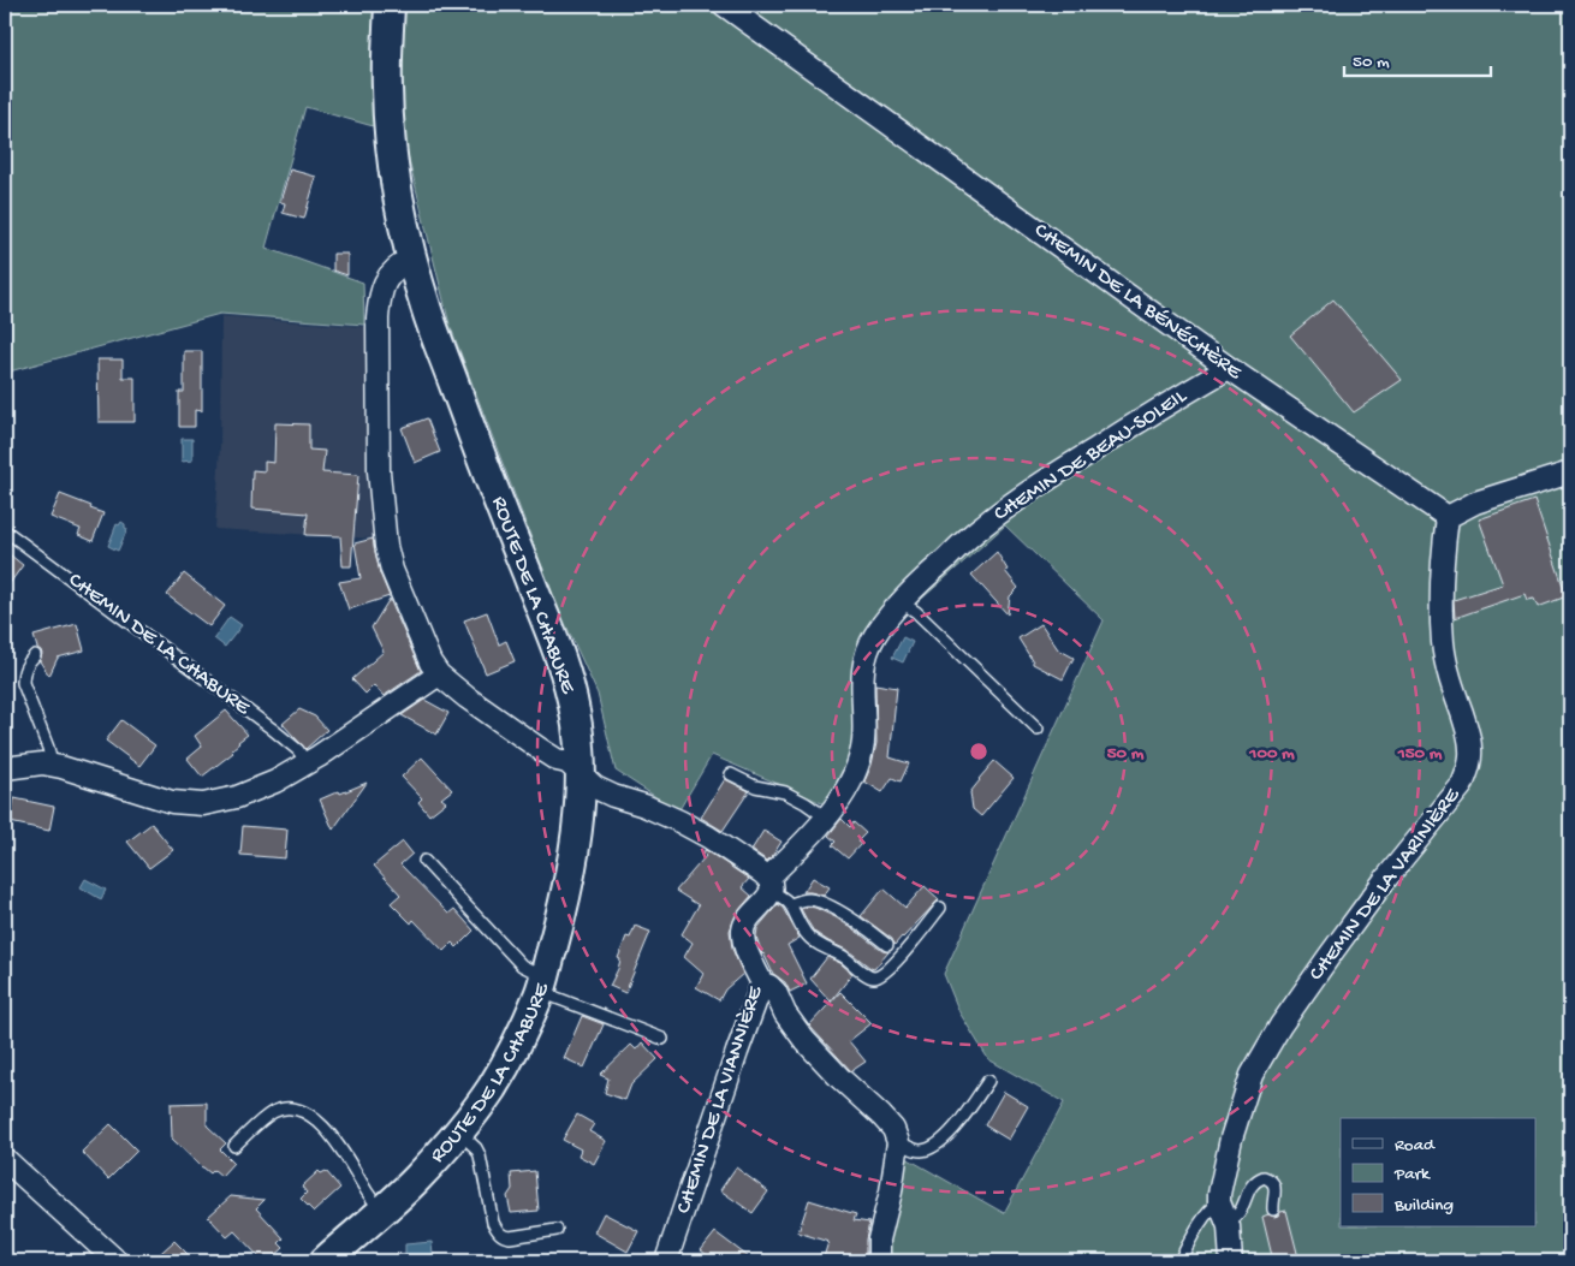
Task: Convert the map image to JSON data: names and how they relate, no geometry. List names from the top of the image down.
{
  "streets": {
    "main road": ["ROUTE DE LA CHABURE"],
    "street": [
      "CHEMIN DE LA BÉNÉCHÈRE",
      "CHEMIN DE BEAU-SOLEIL",
      "CHEMIN DE LA VARINIÈRE",
      "CHEMIN DE LA VIANNIÈRE"
    ],
    "lane": ["CHEMIN DE LA CHABURE"]
  },
  "crossings": [
    ["CHEMIN DE LA BÉNÉCHÈRE", "CHEMIN DE BEAU-SOLEIL"],
    ["CHEMIN DE LA BÉNÉCHÈRE", "CHEMIN DE LA VARINIÈRE"],
    ["CHEMIN DE BEAU-SOLEIL", "CHEMIN DE LA VIANNIÈRE"]
  ],
  "legend": ["Road", "Park", "Building"],
  "scale_bar": "50 m",
  "rings": ["50 m", "100 m", "150 m"]
}
